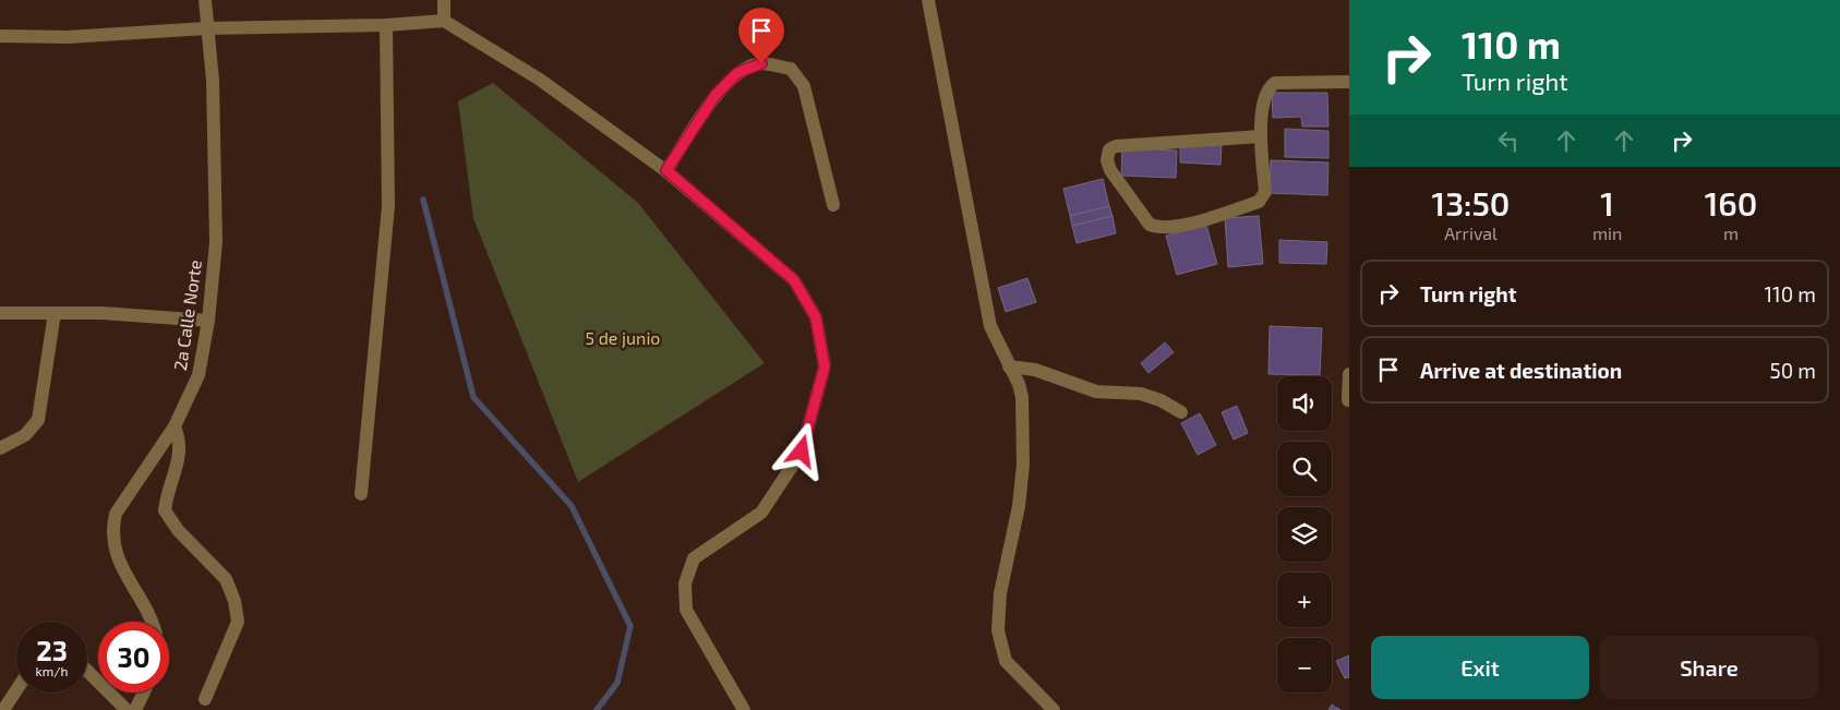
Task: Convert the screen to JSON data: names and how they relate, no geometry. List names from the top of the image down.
{
  "streets": {
    "street": ["2a Calle Norte"]
  },
  "parks": ["5 de junio"],
  "page": {
    "turn": ["110 m", "Turn right"],
    "eta": [
      "13:50",
      "Arrival",
      "1",
      "min",
      "160",
      "m"
    ],
    "list": [
      {
        "name": "Turn right",
        "value": "110 m"
      },
      {
        "name": "Arrive at destination",
        "value": "50 m"
      }
    ],
    "map_buttons": ["+", "−"],
    "speed": "23 km/h",
    "limit": "30",
    "buttons": ["Exit", "Share"]
  }
}
